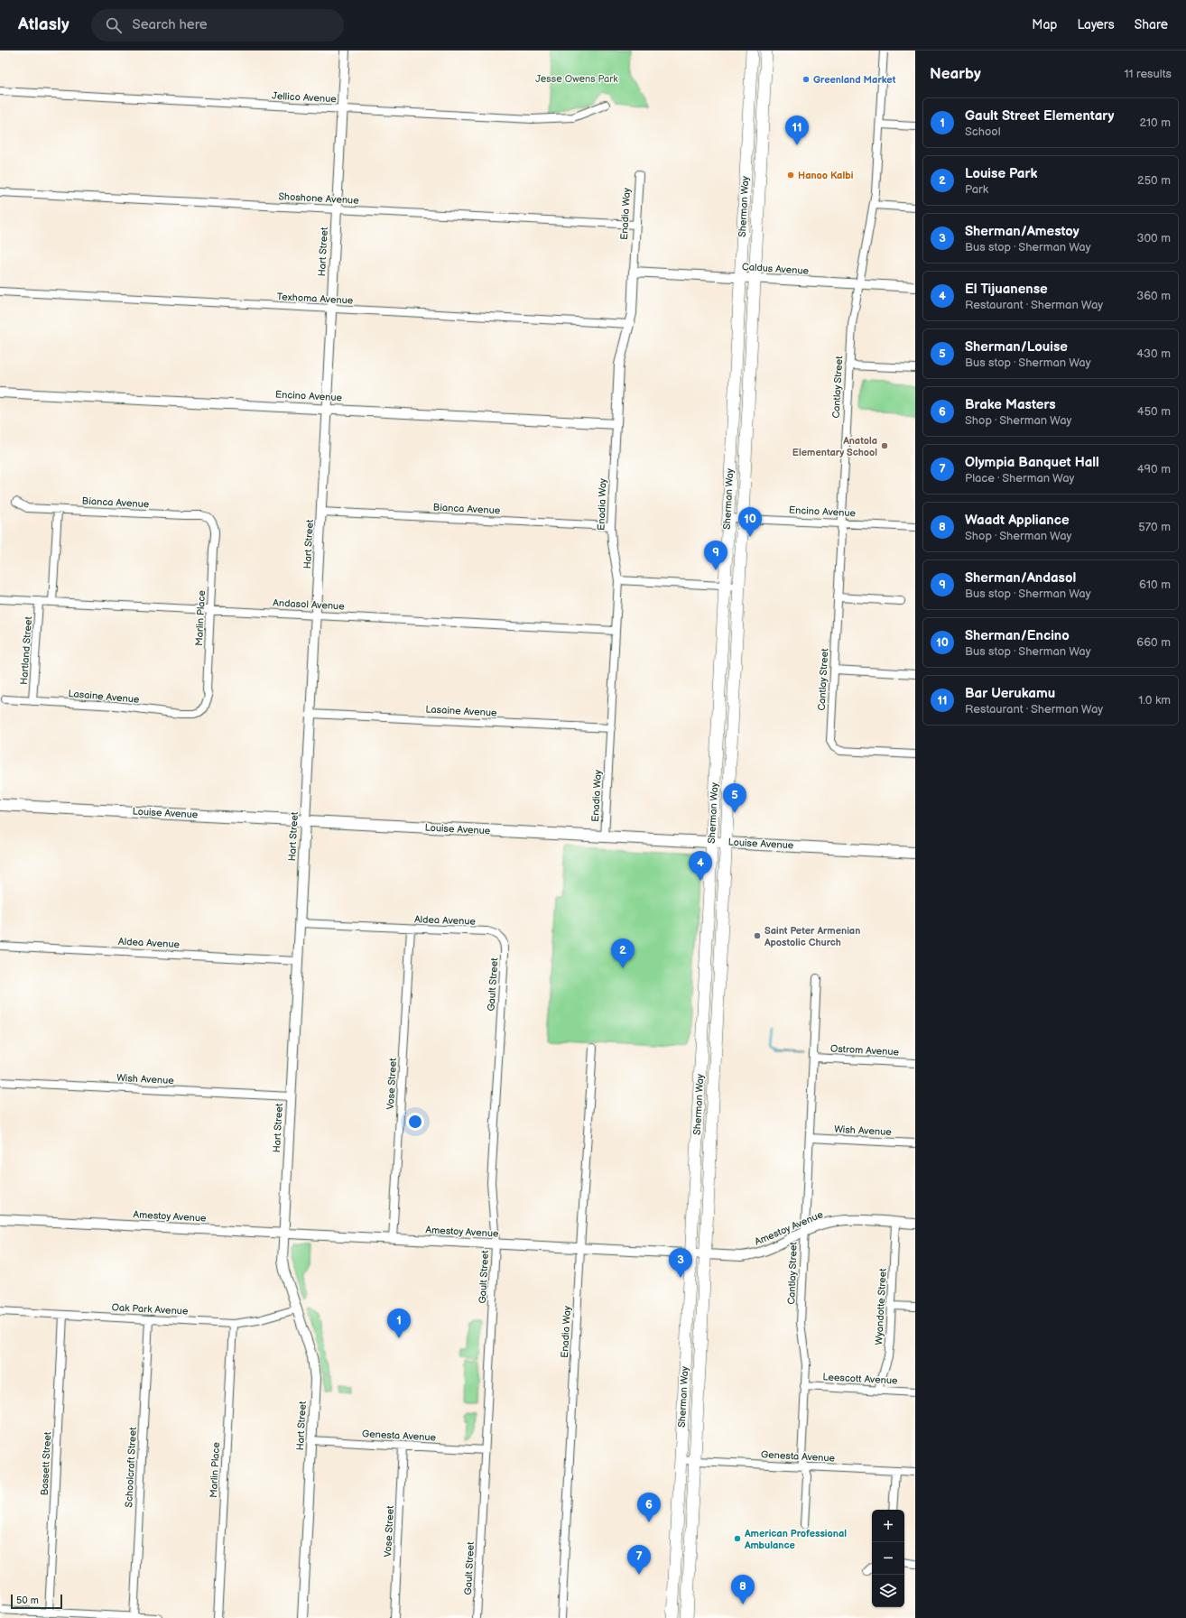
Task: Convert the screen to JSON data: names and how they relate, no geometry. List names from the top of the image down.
{
  "streets": {
    "main road": ["Sherman Way", "Louise Avenue"],
    "street": [
      "Jellico Avenue",
      "Shoshone Avenue",
      "Enadia Way",
      "Hart Street",
      "Caldus Avenue",
      "Texhoma Avenue",
      "Cantlay Street",
      "Encino Avenue",
      "Bianca Avenue",
      "Andasol Avenue",
      "Marlin Place",
      "Hartland Street",
      "Lasaine Avenue",
      "Aldea Avenue",
      "Gault Street",
      "Ostrom Avenue",
      "Wish Avenue",
      "Vose Street",
      "Amestoy Avenue",
      "Wyandotte Street",
      "Oak Park Avenue",
      "Leescott Avenue",
      "Genesta Avenue",
      "Bassett Street",
      "Schoolcraft Street"
    ]
  },
  "crossings": [
    ["Jellico Avenue", "Hart Street"],
    ["Shoshone Avenue", "Enadia Way"],
    ["Shoshone Avenue", "Hart Street"],
    ["Sherman Way", "Caldus Avenue"],
    ["Sherman Way", "Encino Avenue"],
    ["Sherman Way", "Louise Avenue"],
    ["Sherman Way", "Amestoy Avenue"],
    ["Sherman Way", "Genesta Avenue"],
    ["Enadia Way", "Caldus Avenue"],
    ["Enadia Way", "Texhoma Avenue"],
    ["Enadia Way", "Encino Avenue"],
    ["Enadia Way", "Bianca Avenue"],
    ["Enadia Way", "Andasol Avenue"],
    ["Enadia Way", "Lasaine Avenue"],
    ["Enadia Way", "Louise Avenue"],
    ["Enadia Way", "Amestoy Avenue"],
    ["Hart Street", "Texhoma Avenue"],
    ["Hart Street", "Encino Avenue"],
    ["Hart Street", "Bianca Avenue"],
    ["Hart Street", "Andasol Avenue"],
    ["Hart Street", "Lasaine Avenue"],
    ["Hart Street", "Louise Avenue"],
    ["Hart Street", "Aldea Avenue"],
    ["Hart Street", "Wish Avenue"],
    ["Hart Street", "Amestoy Avenue"],
    ["Hart Street", "Oak Park Avenue"],
    ["Hart Street", "Genesta Avenue"],
    ["Caldus Avenue", "Cantlay Street"],
    ["Cantlay Street", "Encino Avenue"],
    ["Cantlay Street", "Ostrom Avenue"],
    ["Cantlay Street", "Wish Avenue"],
    ["Cantlay Street", "Amestoy Avenue"],
    ["Cantlay Street", "Leescott Avenue"],
    ["Cantlay Street", "Genesta Avenue"],
    ["Bianca Avenue", "Marlin Place"],
    ["Andasol Avenue", "Marlin Place"],
    ["Andasol Avenue", "Hartland Street"],
    ["Marlin Place", "Lasaine Avenue"],
    ["Marlin Place", "Oak Park Avenue"],
    ["Hartland Street", "Lasaine Avenue"],
    ["Aldea Avenue", "Gault Street"],
    ["Aldea Avenue", "Vose Street"],
    ["Gault Street", "Amestoy Avenue"],
    ["Gault Street", "Genesta Avenue"],
    ["Vose Street", "Amestoy Avenue"],
    ["Vose Street", "Genesta Avenue"],
    ["Amestoy Avenue", "Wyandotte Street"],
    ["Wyandotte Street", "Leescott Avenue"],
    ["Oak Park Avenue", "Bassett Street"],
    ["Oak Park Avenue", "Schoolcraft Street"]
  ],
  "parks": ["Jesse Owens Park"],
  "places": [
    "Greenland Market",
    "Hanoo Kalbi",
    "Anatola Elementary School",
    "Saint Peter Armenian Apostolic Church",
    "American Professional Ambulance"
  ],
  "scale_bar": "50 m",
  "page": {
    "header": "Atlasly",
    "search": "Search here",
    "nav": ["Map", "Layers", "Share"],
    "heading": ["Nearby", "11 results"],
    "list": [
      {
        "mark": "1",
        "name": "Gault Street Elementary",
        "note": "School",
        "value": "210 m"
      },
      {
        "mark": "2",
        "name": "Louise Park",
        "note": "Park",
        "value": "250 m"
      },
      {
        "mark": "3",
        "name": "Sherman/Amestoy",
        "note": "Bus stop · Sherman Way",
        "value": "300 m"
      },
      {
        "mark": "4",
        "name": "El Tijuanense",
        "note": "Restaurant · Sherman Way",
        "value": "360 m"
      },
      {
        "mark": "5",
        "name": "Sherman/Louise",
        "note": "Bus stop · Sherman Way",
        "value": "430 m"
      },
      {
        "mark": "6",
        "name": "Brake Masters",
        "note": "Shop · Sherman Way",
        "value": "450 m"
      },
      {
        "mark": "7",
        "name": "Olympia Banquet Hall",
        "note": "Place · Sherman Way",
        "value": "490 m"
      },
      {
        "mark": "8",
        "name": "Waadt Appliance",
        "note": "Shop · Sherman Way",
        "value": "570 m"
      },
      {
        "mark": "9",
        "name": "Sherman/Andasol",
        "note": "Bus stop · Sherman Way",
        "value": "610 m"
      },
      {
        "mark": "10",
        "name": "Sherman/Encino",
        "note": "Bus stop · Sherman Way",
        "value": "660 m"
      },
      {
        "mark": "11",
        "name": "Bar Uerukamu",
        "note": "Restaurant · Sherman Way",
        "value": "1.0 km"
      }
    ],
    "pins": [
      "11",
      "10",
      "9",
      "5",
      "4",
      "2",
      "3",
      "1",
      "6",
      "7",
      "8"
    ],
    "map_buttons": ["+", "−"],
    "scale": "50 m"
  }
}
